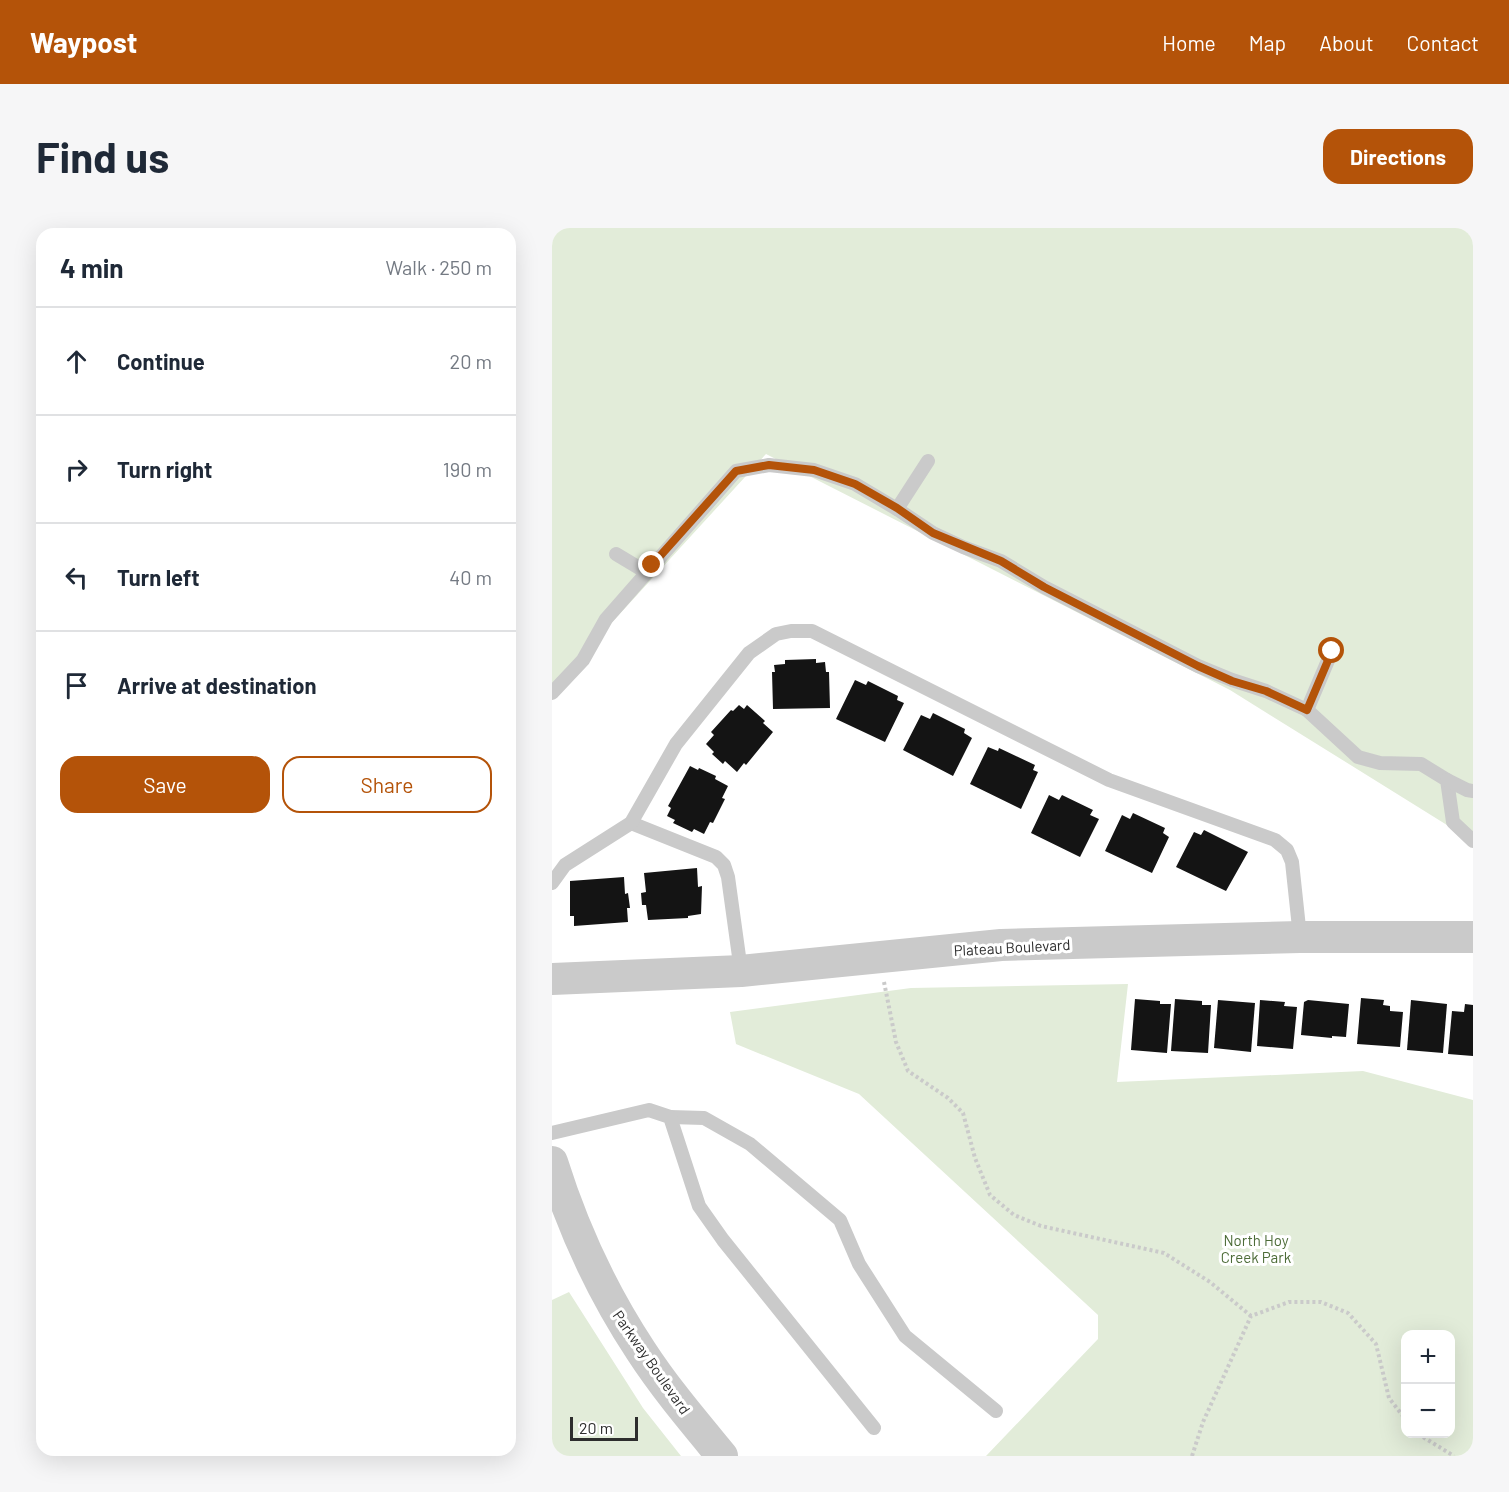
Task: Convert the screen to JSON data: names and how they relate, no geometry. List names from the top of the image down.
{
  "streets": {
    "street": ["Plateau Boulevard", "Parkway Boulevard"]
  },
  "parks": ["North Hoy Creek Park"],
  "scale_bar": "20 m",
  "page": {
    "header": "Waypost",
    "nav": [
      "Home",
      "Map",
      "About",
      "Contact"
    ],
    "buttons": [
      "Directions",
      ["Save", "Share"]
    ],
    "title": "Find us",
    "heading": ["4 min", "Walk · 250 m"],
    "list": [
      ["Continue", "20 m"],
      ["Turn right", "190 m"],
      ["Turn left", "40 m"],
      "Arrive at destination"
    ],
    "map_buttons": ["+", "−"],
    "scale": "20 m"
  }
}
